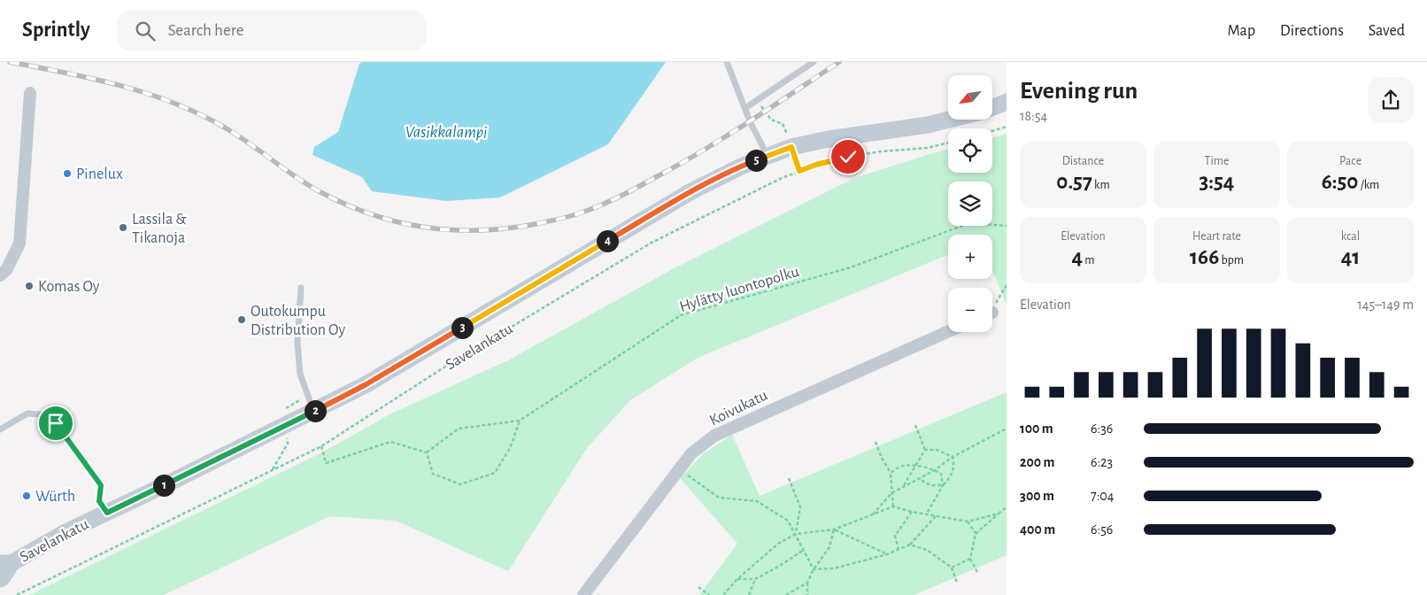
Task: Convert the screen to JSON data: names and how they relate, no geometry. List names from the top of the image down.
{
  "streets": {
    "main road": ["Savelankatu"],
    "street": ["Koivukatu"],
    "path": ["Hylätty luontopolku"]
  },
  "water": ["Vasikkalampi"],
  "places": [
    "Pinelux",
    "Lassila & Tikanoja",
    "Komas Oy",
    "Outokumpu Distribution Oy",
    "Würth"
  ],
  "north": "bottom left",
  "page": {
    "header": "Sprintly",
    "search": "Search here",
    "nav": ["Map", "Directions", "Saved"],
    "heading": ["Evening run", "18:54"],
    "map_buttons": ["+", "−"],
    "stats": [
      ["Distance", "0.57 km"],
      ["Time", "3:54"],
      ["Pace", "6:50 /km"],
      ["Elevation", "4 m"],
      ["Heart rate", "166 bpm"],
      ["kcal", "41"]
    ],
    "pins": [
      "5",
      "4",
      "3",
      "2",
      "1"
    ],
    "chart": ["Elevation", "145–149 m"],
    "list": [
      {
        "name": "100 m",
        "note": "6:36"
      },
      {
        "name": "200 m",
        "note": "6:23"
      },
      {
        "name": "300 m",
        "note": "7:04"
      },
      {
        "name": "400 m",
        "note": "6:56"
      }
    ]
  }
}
